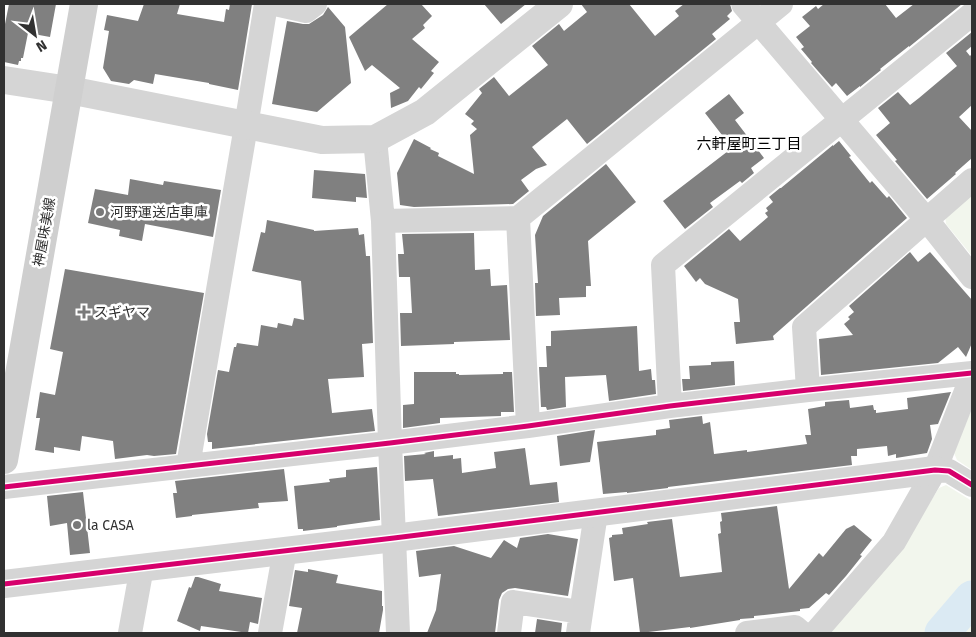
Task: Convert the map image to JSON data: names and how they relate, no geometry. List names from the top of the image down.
{
  "streets": {
    "main road": ["神屋味美線"]
  },
  "districts": ["六軒屋町三丁目"],
  "places": {
    "other": ["河野運送店車庫", "la CASA"],
    "health": ["スギヤマ"]
  },
  "north": "bottom right"
}
